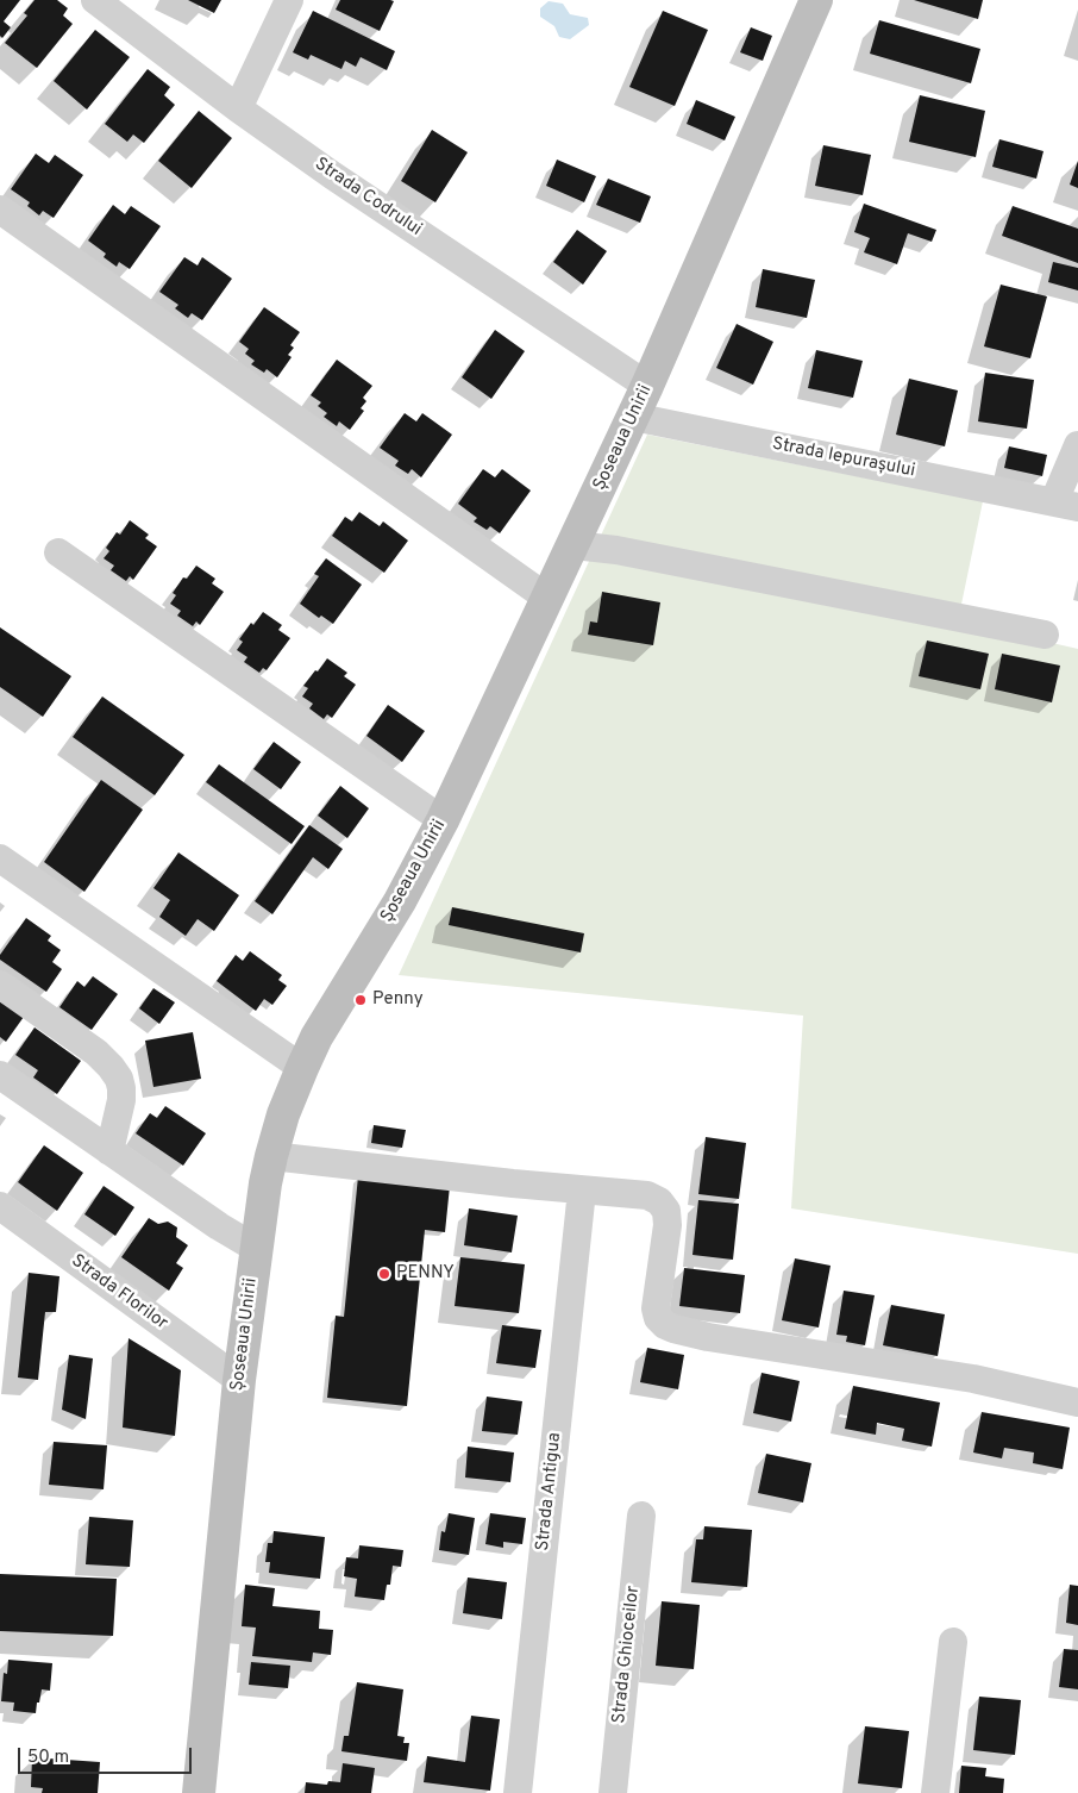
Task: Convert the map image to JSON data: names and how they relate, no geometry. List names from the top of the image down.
{
  "streets": {
    "main road": ["Șoseaua Unirii"],
    "street": [
      "Strada Codrului",
      "Strada Iepurașului",
      "Strada Florilor",
      "Strada Antigua",
      "Strada Ghioceilor"
    ]
  },
  "crossings": [
    ["Strada Codrului", "Șoseaua Unirii"],
    ["Șoseaua Unirii", "Strada Iepurașului"],
    ["Șoseaua Unirii", "Strada Florilor"]
  ],
  "places": ["Penny", "PENNY"],
  "scale_bar": "50 m"
}
